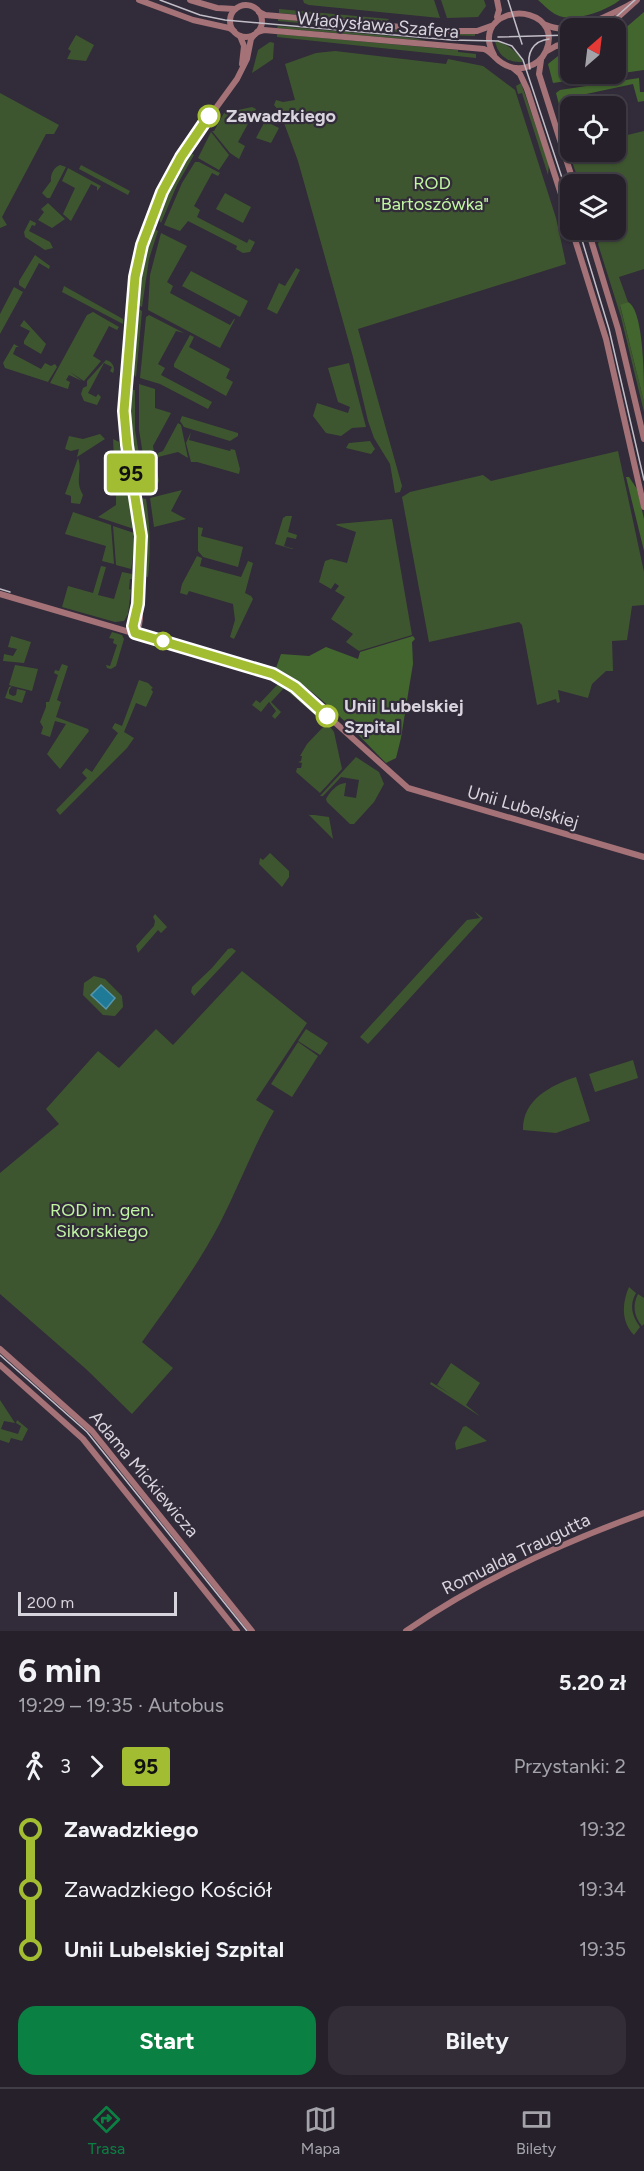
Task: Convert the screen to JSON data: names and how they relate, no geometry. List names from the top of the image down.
{
  "streets": {
    "street": [
      "Władysława Szafera",
      "Unii Lubelskiej",
      "Adama Mickiewicza",
      "Romualda Traugutta"
    ]
  },
  "parks": ["ROD \"Bartoszówka\"", "ROD im. gen. Sikorskiego"],
  "places": ["Zawadzkiego", "Unii Lubelskiej Szpital"],
  "lines": ["bus line 95"],
  "scale_bar": "200 m",
  "north": "top right",
  "page": {
    "on_map": "95",
    "scale": "200 m",
    "heading": ["6 min", "19:29 – 19:35 · Autobus", "5.20 zł"],
    "legs": ["3", "95", "Przystanki: 2"],
    "list": [
      {
        "name": "Zawadzkiego",
        "value": "19:32"
      },
      {
        "name": "Zawadzkiego Kościół",
        "value": "19:34"
      },
      {
        "name": "Unii Lubelskiej Szpital",
        "value": "19:35"
      }
    ],
    "buttons": ["Start", "Bilety"],
    "tabs": ["Trasa", "Mapa", "Bilety"]
  }
}
